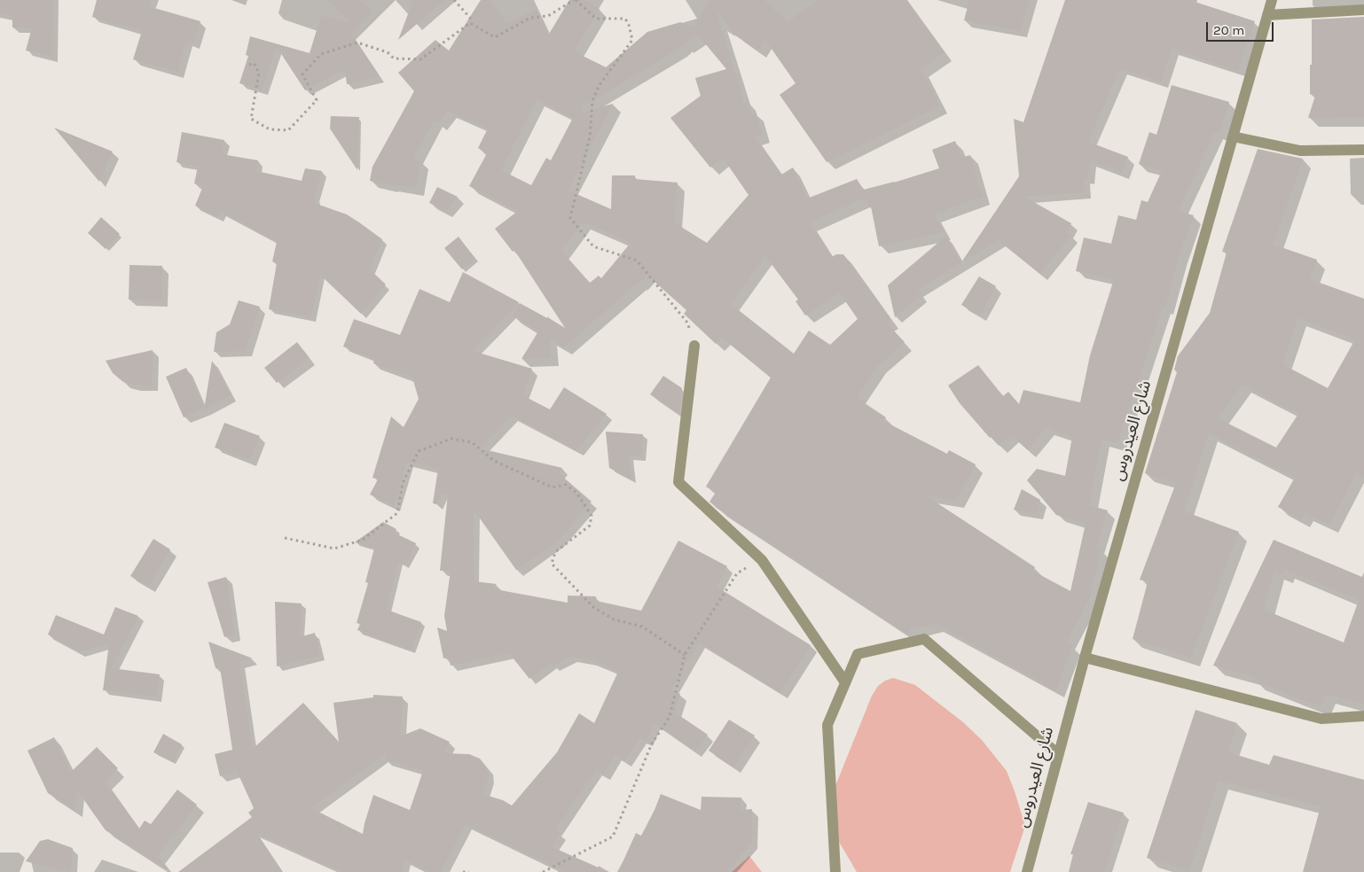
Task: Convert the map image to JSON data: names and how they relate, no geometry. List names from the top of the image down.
{
  "streets": {
    "street": ["شارع العيدروس"]
  },
  "scale_bar": "20 m"
}
